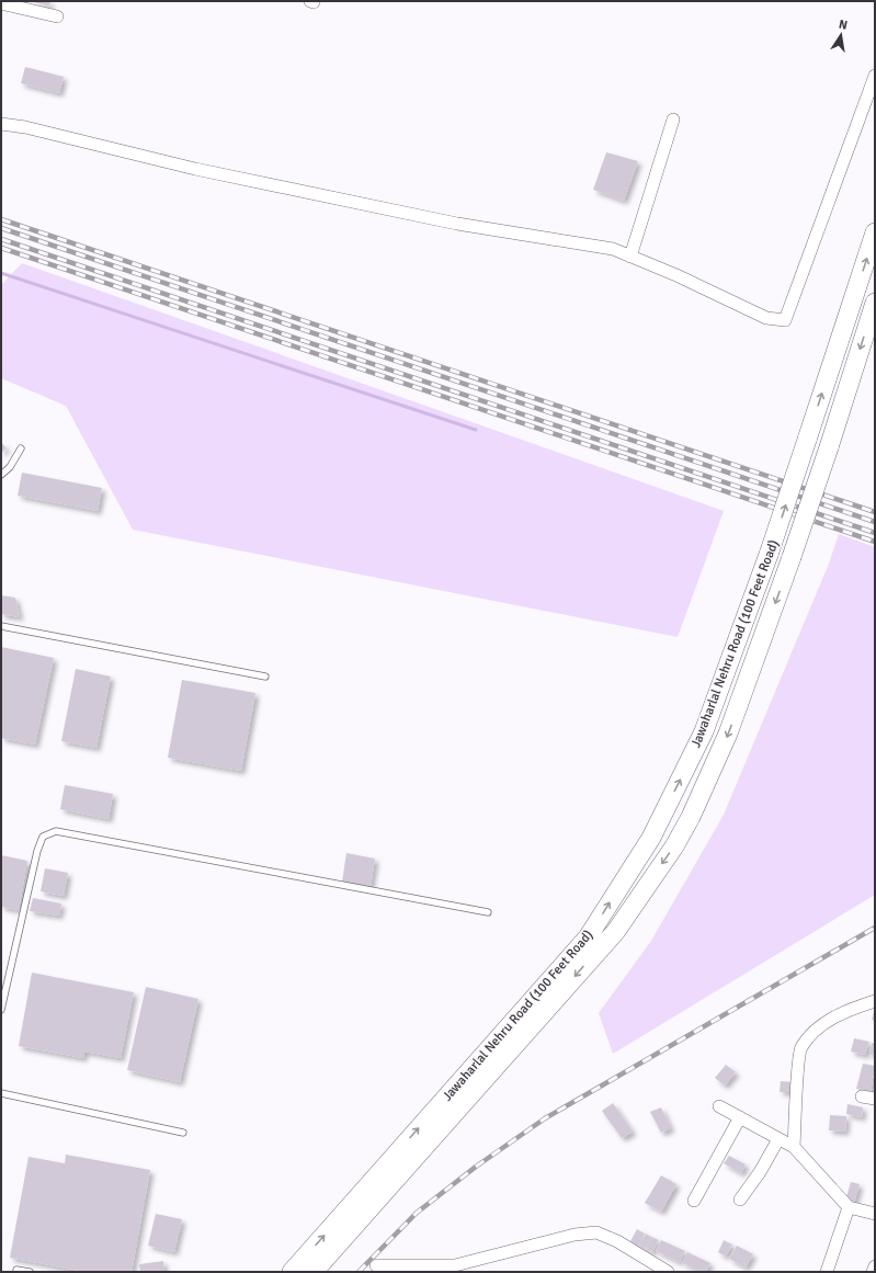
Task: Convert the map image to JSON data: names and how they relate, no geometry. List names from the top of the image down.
{
  "streets": {
    "main road": ["Jawaharlal Nehru Road (100 Feet Road)"]
  },
  "north": "top"
}
